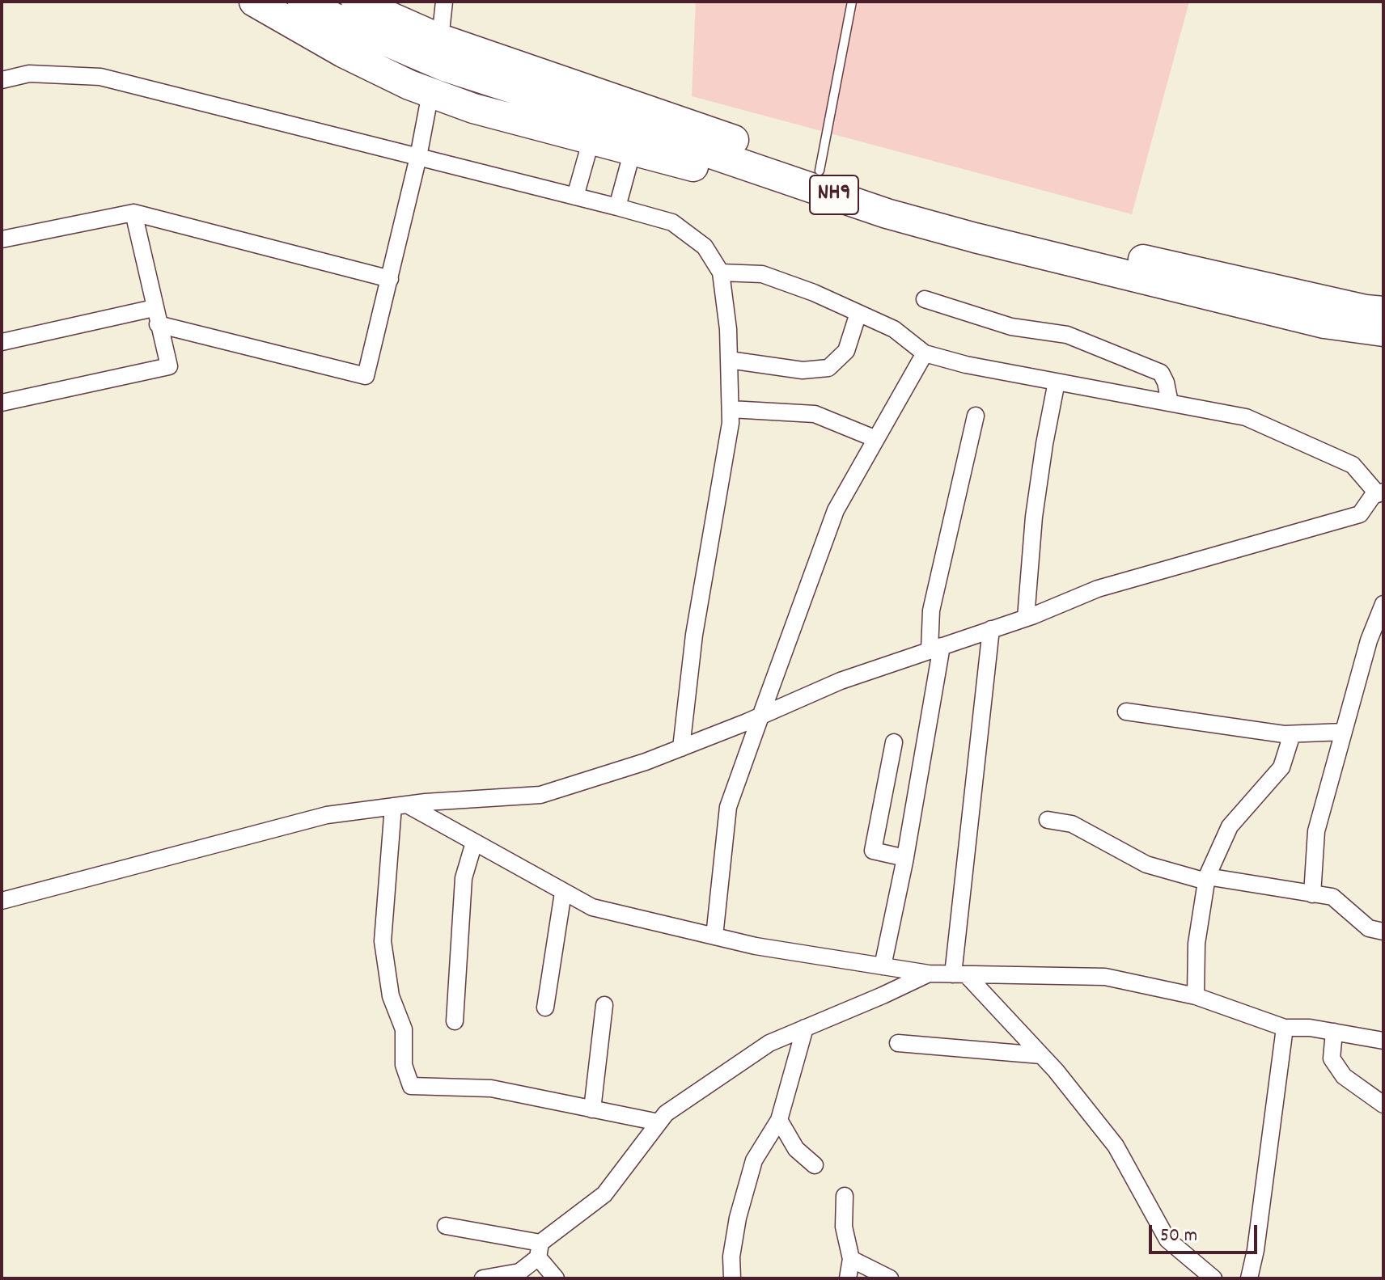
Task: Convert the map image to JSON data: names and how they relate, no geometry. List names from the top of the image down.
{
  "streets": {
    "highway": ["NH9"]
  },
  "scale_bar": "50 m"
}
